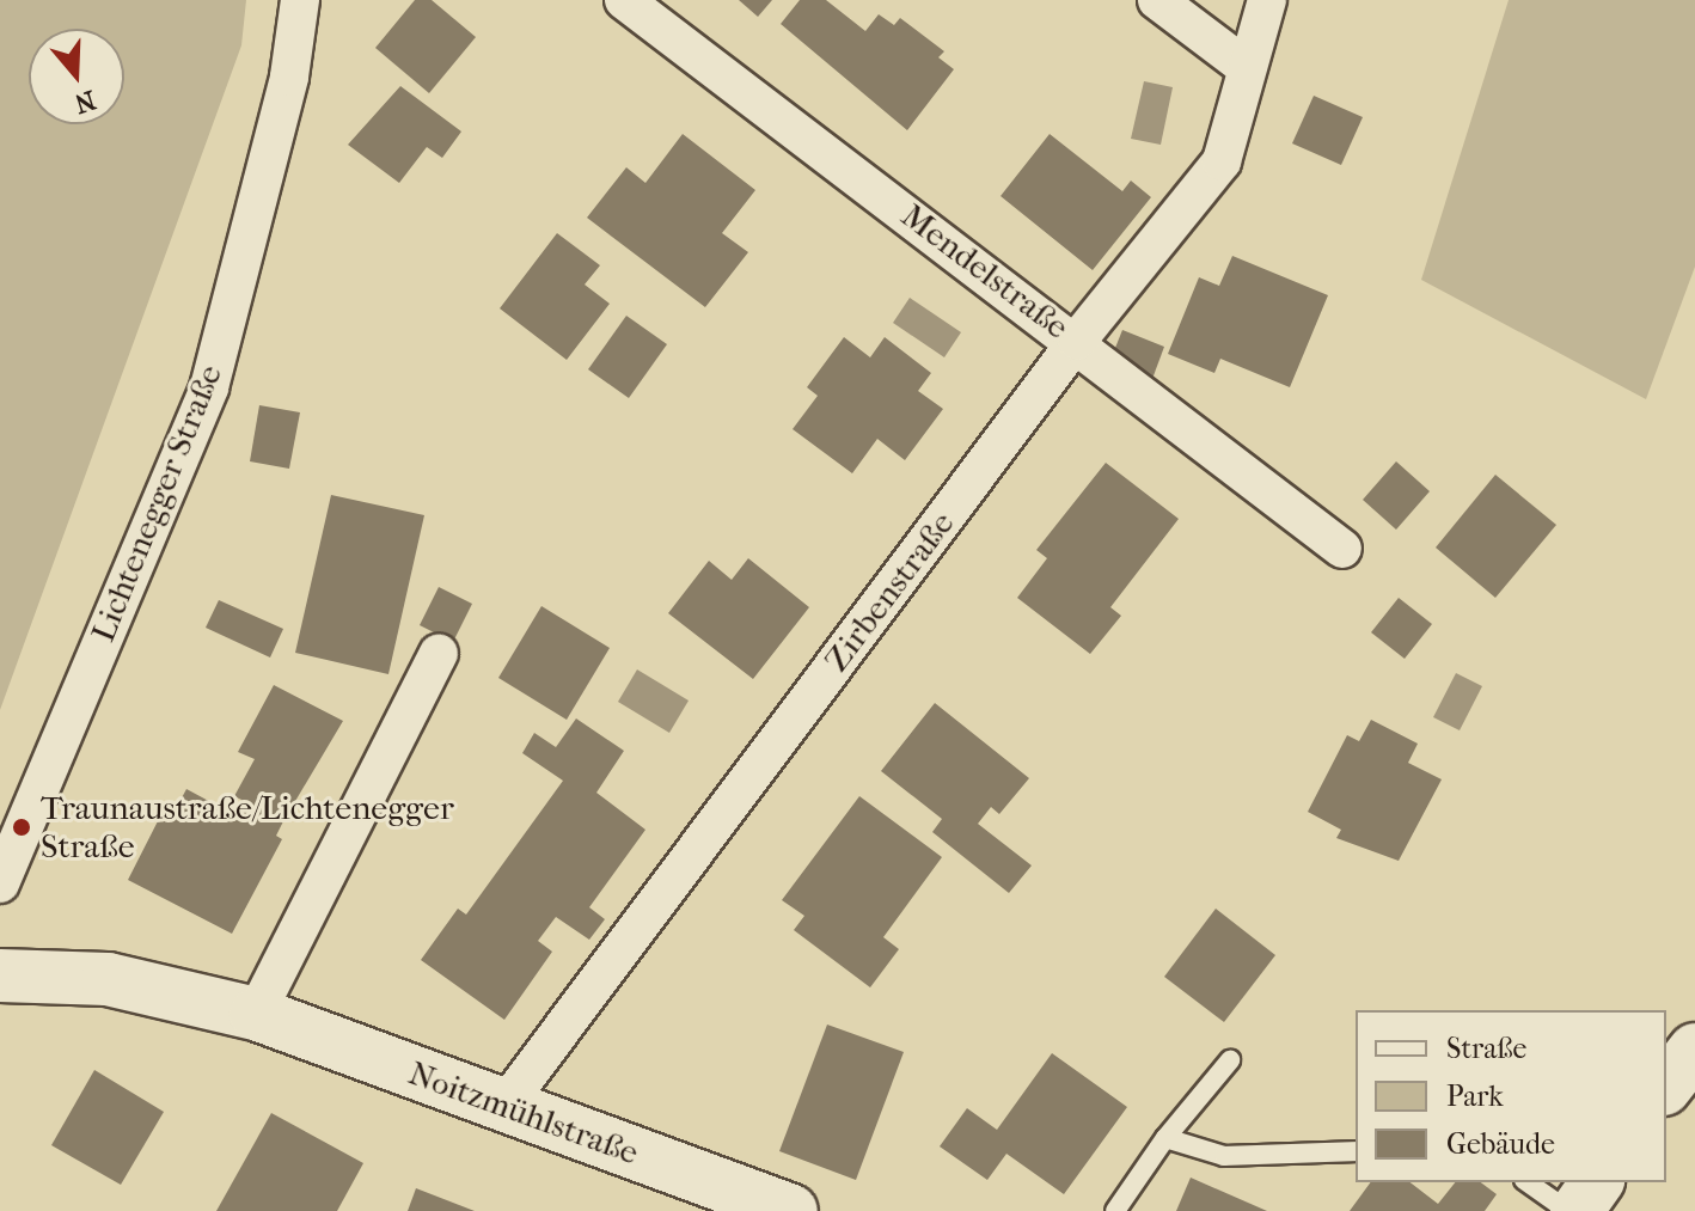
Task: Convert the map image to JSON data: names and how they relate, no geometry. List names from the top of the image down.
{
  "streets": {
    "street": [
      "Mendelstraße",
      "Lichtenegger Straße",
      "Zirbenstraße",
      "Noitzmühlstraße"
    ]
  },
  "crossings": [
    ["Mendelstraße", "Zirbenstraße"],
    ["Zirbenstraße", "Noitzmühlstraße"]
  ],
  "places": ["Traunaustraße/Lichtenegger Straße"],
  "legend": ["Straße", "Park", "Gebäude"],
  "north": "bottom"
}
